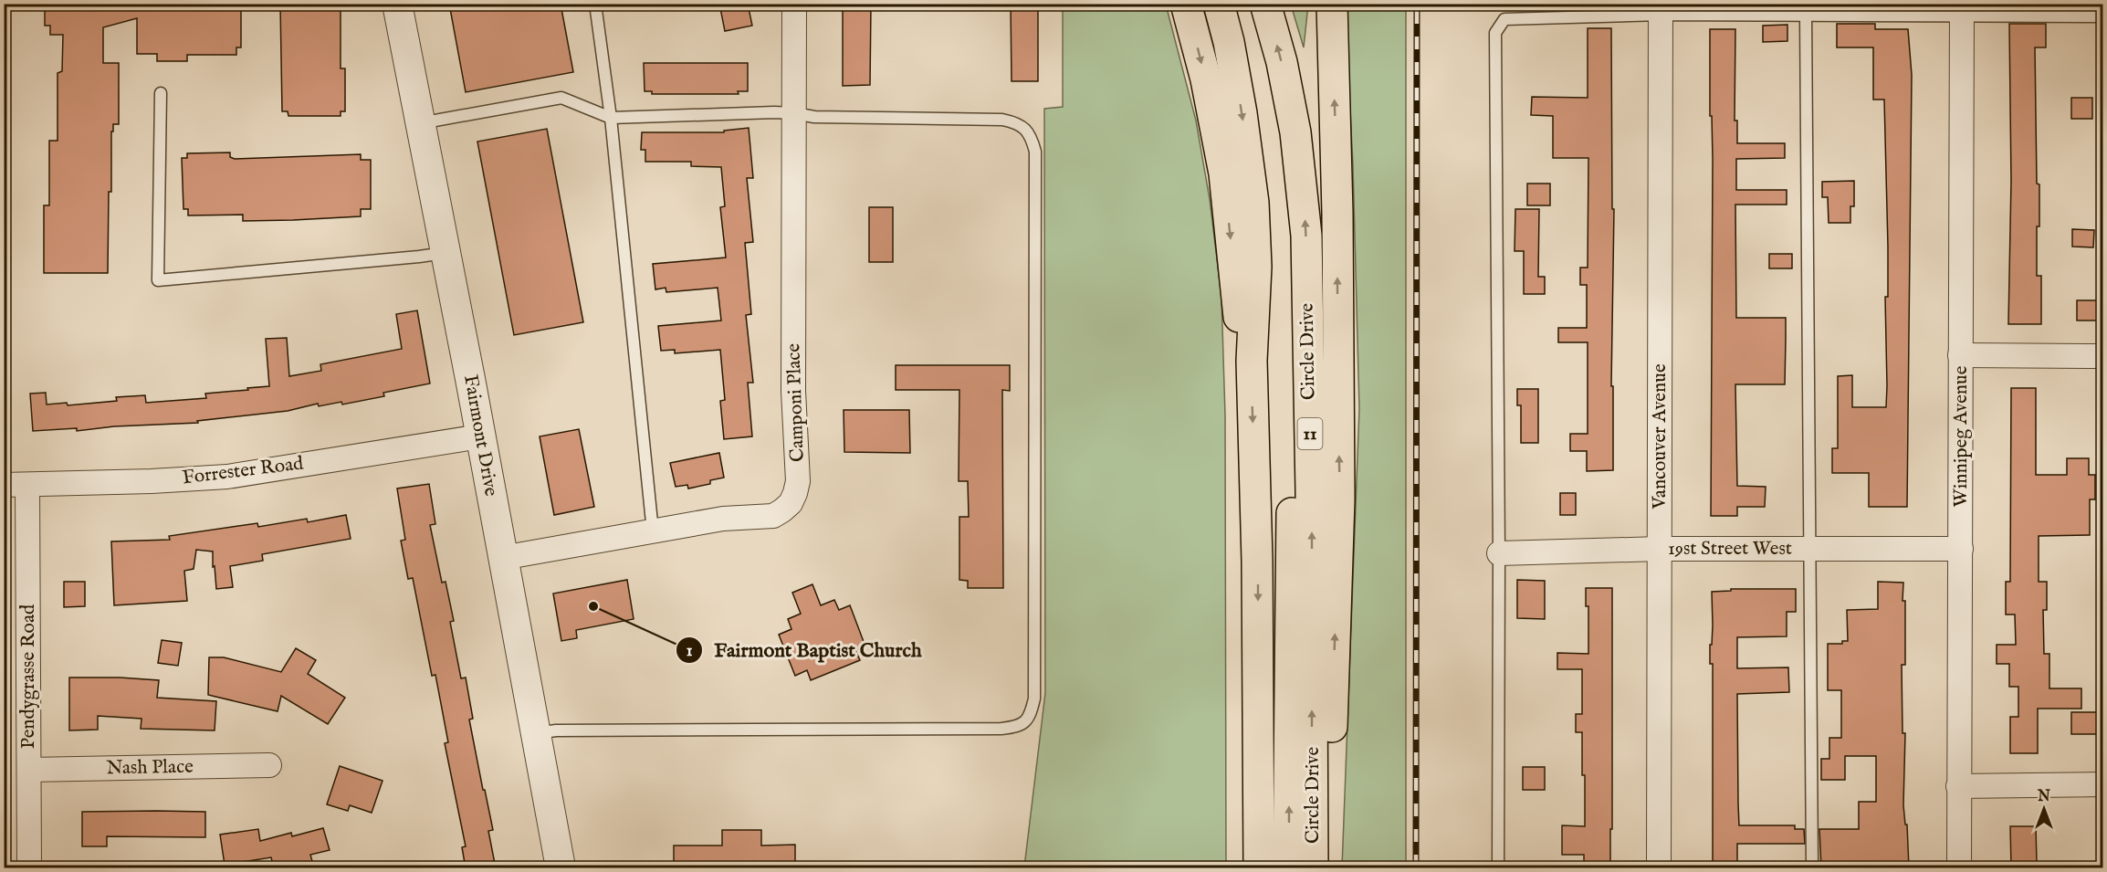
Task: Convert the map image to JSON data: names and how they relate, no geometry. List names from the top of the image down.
{
  "streets": {
    "highway": ["Circle Drive", "11"],
    "street": [
      "Camponi Place",
      "Fairmont Drive",
      "Vancouver Avenue",
      "Winnipeg Avenue",
      "Forrester Road",
      "19st Street West",
      "Pendygrasse Road",
      "Nash Place"
    ]
  },
  "crossings": [
    ["Camponi Place", "Fairmont Drive"],
    ["Fairmont Drive", "Forrester Road"],
    ["Vancouver Avenue", "19st Street West"],
    ["Winnipeg Avenue", "19st Street West"],
    ["Forrester Road", "Pendygrasse Road"],
    ["Pendygrasse Road", "Nash Place"]
  ],
  "places": ["Fairmont Baptist Church"],
  "north": "top"
}
